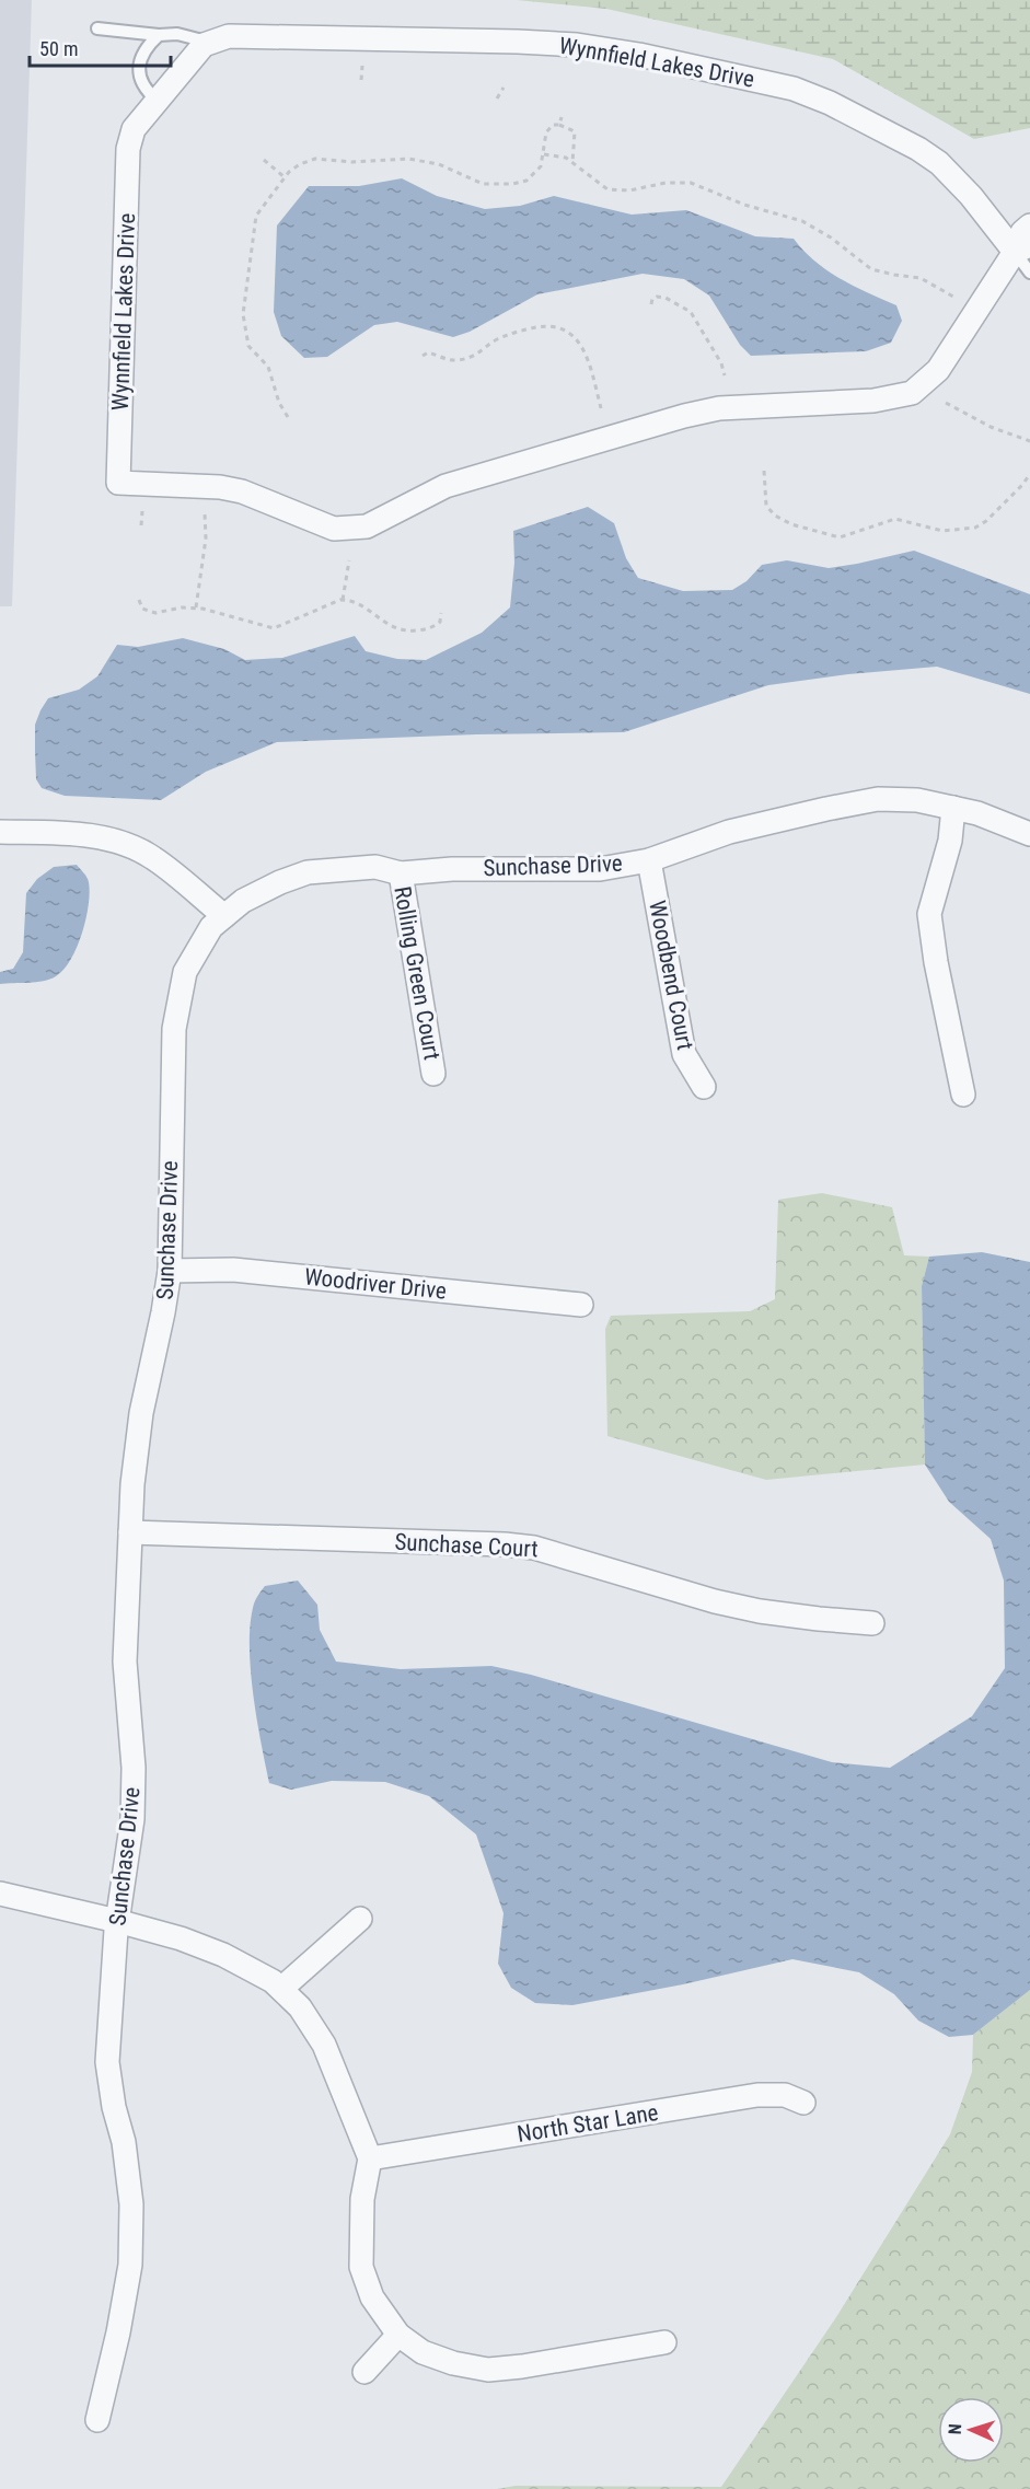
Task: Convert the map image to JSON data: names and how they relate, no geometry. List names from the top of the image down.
{
  "streets": {
    "street": [
      "Wynnfield Lakes Drive",
      "Sunchase Drive",
      "Rolling Green Court",
      "Woodbend Court",
      "Woodriver Drive",
      "Sunchase Court",
      "North Star Lane"
    ]
  },
  "crossings": [
    ["Sunchase Drive", "Rolling Green Court"],
    ["Sunchase Drive", "Woodbend Court"],
    ["Sunchase Drive", "Woodriver Drive"],
    ["Sunchase Drive", "Sunchase Court"]
  ],
  "scale_bar": "50 m",
  "north": "left"
}
